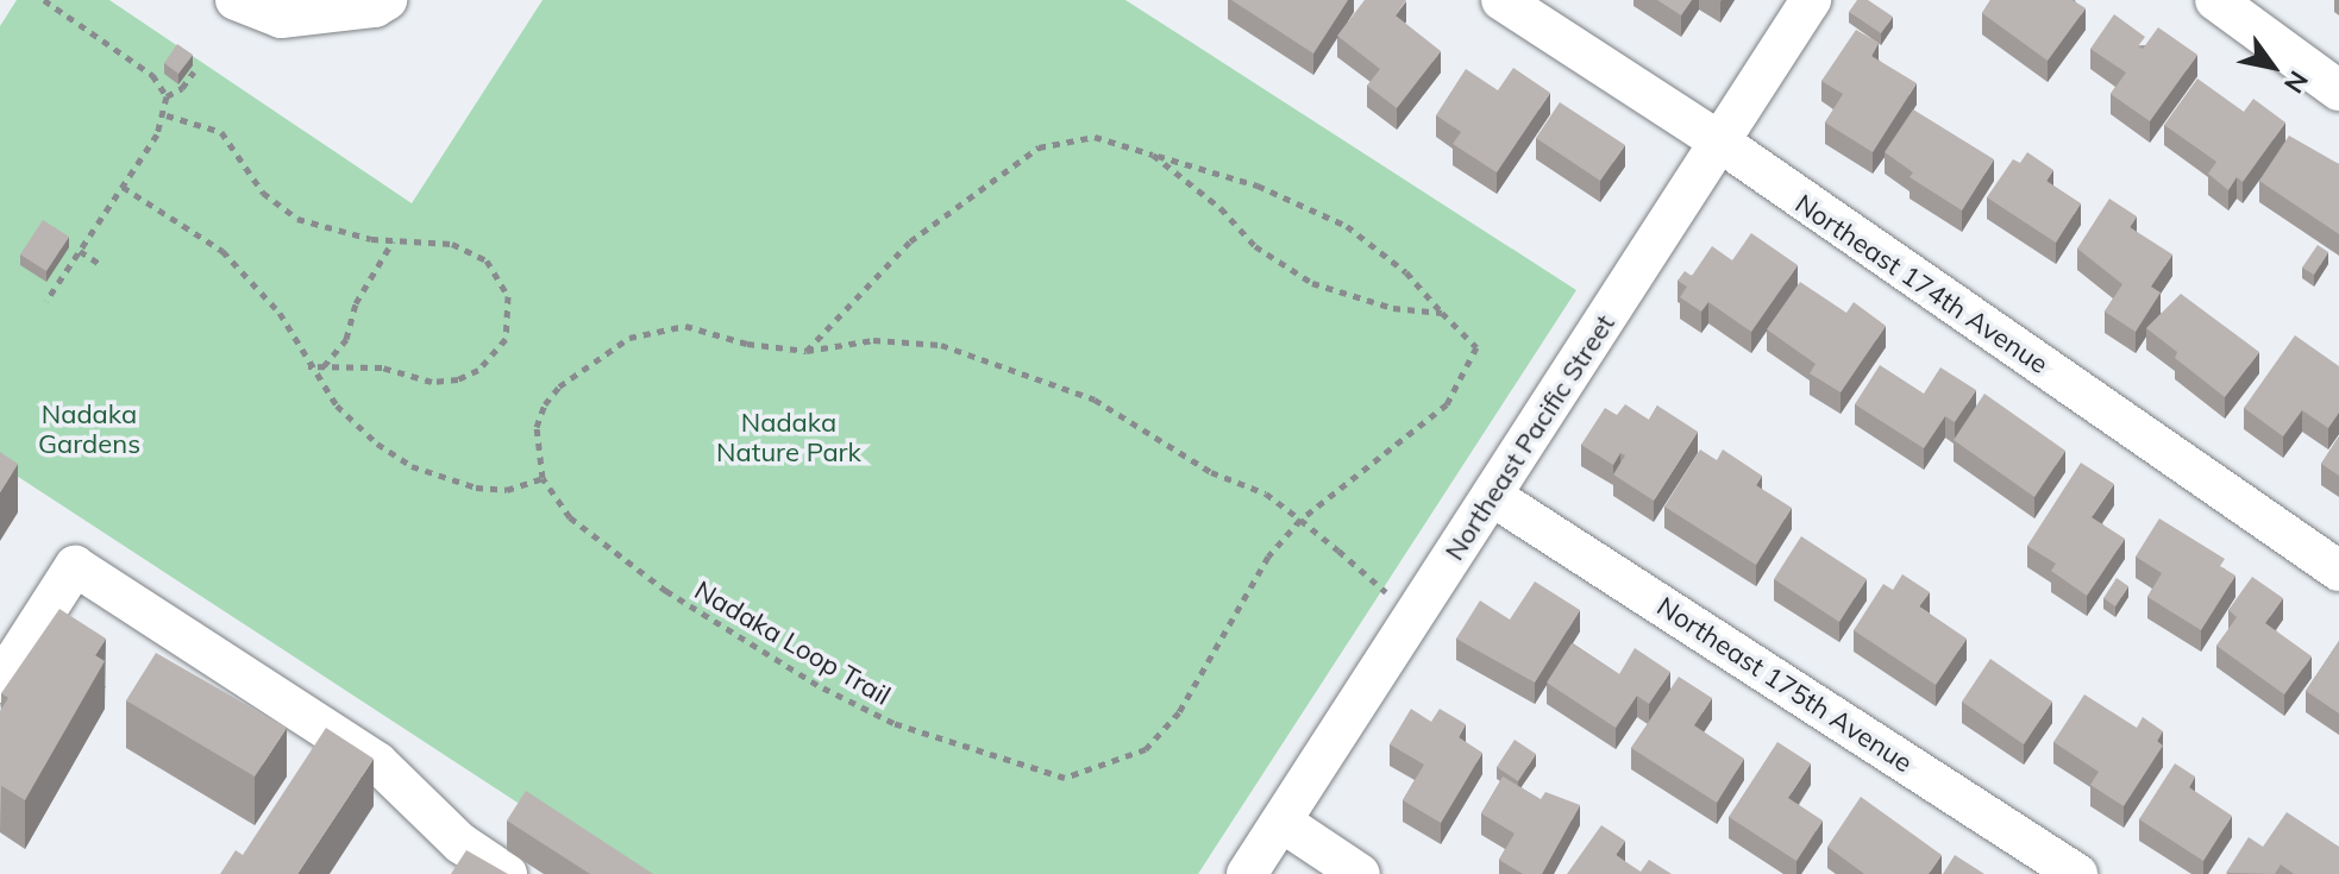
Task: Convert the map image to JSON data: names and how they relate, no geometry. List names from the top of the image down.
{
  "streets": {
    "street": ["Northeast 174th Avenue", "Northeast Pacific Street", "Northeast 175th Avenue"],
    "path": ["Nadaka Loop Trail"]
  },
  "crossings": [
    ["Northeast 174th Avenue", "Northeast Pacific Street"],
    ["Northeast Pacific Street", "Nadaka Loop Trail"],
    ["Northeast Pacific Street", "Northeast 175th Avenue"]
  ],
  "parks": ["Nadaka Gardens", "Nadaka Nature Park"],
  "north": "bottom right"
}
